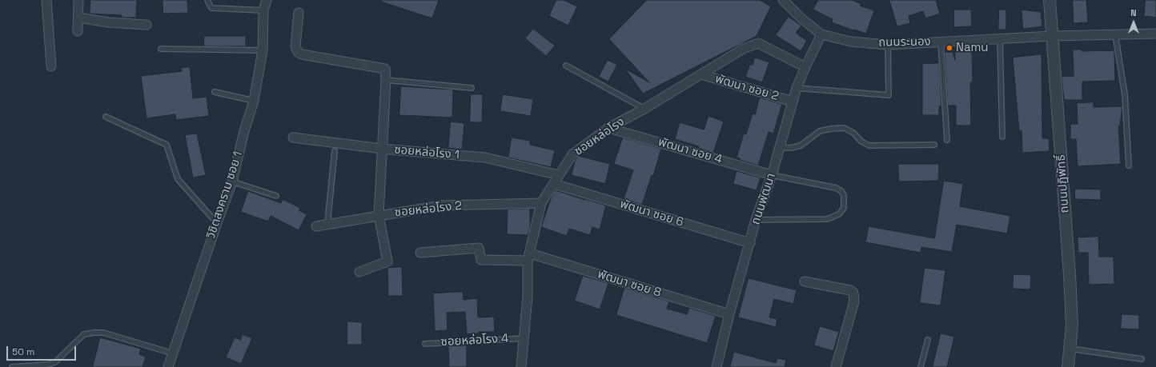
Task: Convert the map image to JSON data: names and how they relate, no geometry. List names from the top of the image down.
{
  "streets": {
    "street": [
      "ถนนระนอง",
      "พัฒนา ซอย 2",
      "ซอยหล่อโรง",
      "พัฒนา ซอย 4",
      "ซอยหล่อโรง 1",
      "ถนนปฏิพัทธิ์",
      "วิชิตสงคราม ซอย 1",
      "ถนนพัฒนา",
      "ซอยหล่อโรง 2",
      "พัฒนา ซอย 6",
      "พัฒนา ซอย 8"
    ],
    "lane": ["ซอยหล่อโรง 4"]
  },
  "crossings": [
    ["ถนนระนอง", "ถนนปฏิพัทธิ์"],
    ["ถนนระนอง", "ถนนพัฒนา"],
    ["พัฒนา ซอย 2", "ซอยหล่อโรง"],
    ["พัฒนา ซอย 2", "ถนนพัฒนา"],
    ["ซอยหล่อโรง", "พัฒนา ซอย 4"],
    ["ซอยหล่อโรง", "ซอยหล่อโรง 1"],
    ["ซอยหล่อโรง", "ถนนพัฒนา"],
    ["ซอยหล่อโรง", "ซอยหล่อโรง 2"],
    ["ซอยหล่อโรง", "พัฒนา ซอย 6"],
    ["ซอยหล่อโรง", "พัฒนา ซอย 8"],
    ["ซอยหล่อโรง", "ซอยหล่อโรง 4"],
    ["พัฒนา ซอย 4", "ถนนพัฒนา"],
    ["ถนนพัฒนา", "พัฒนา ซอย 6"],
    ["ถนนพัฒนา", "พัฒนา ซอย 8"]
  ],
  "places": ["Namu"],
  "scale_bar": "50 m",
  "north": "top"
}
